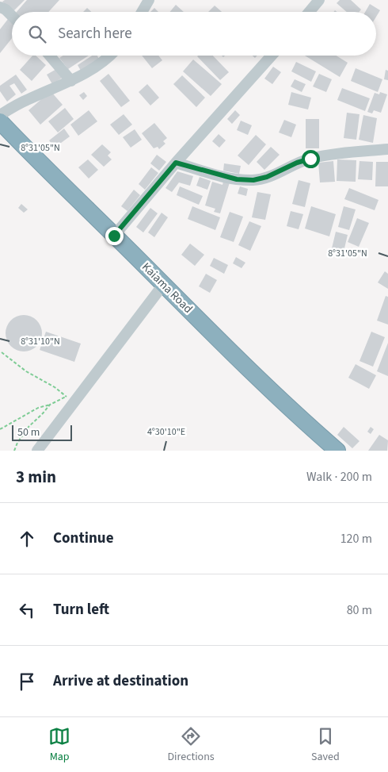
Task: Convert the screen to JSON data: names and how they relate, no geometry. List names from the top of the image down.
{
  "streets": {
    "highway": ["Kaiama Road"]
  },
  "scale_bar": "50 m",
  "page": {
    "search": "Search here",
    "scale": "50 m",
    "heading": ["3 min", "Walk · 200 m"],
    "list": [
      ["Continue", "120 m"],
      ["Turn left", "80 m"],
      "Arrive at destination"
    ],
    "nav": ["Map", "Directions", "Saved"]
  },
  "coordinates": ["8°31'05\"N", "8°31'10\"N", "4°30'10\"E"]
}
